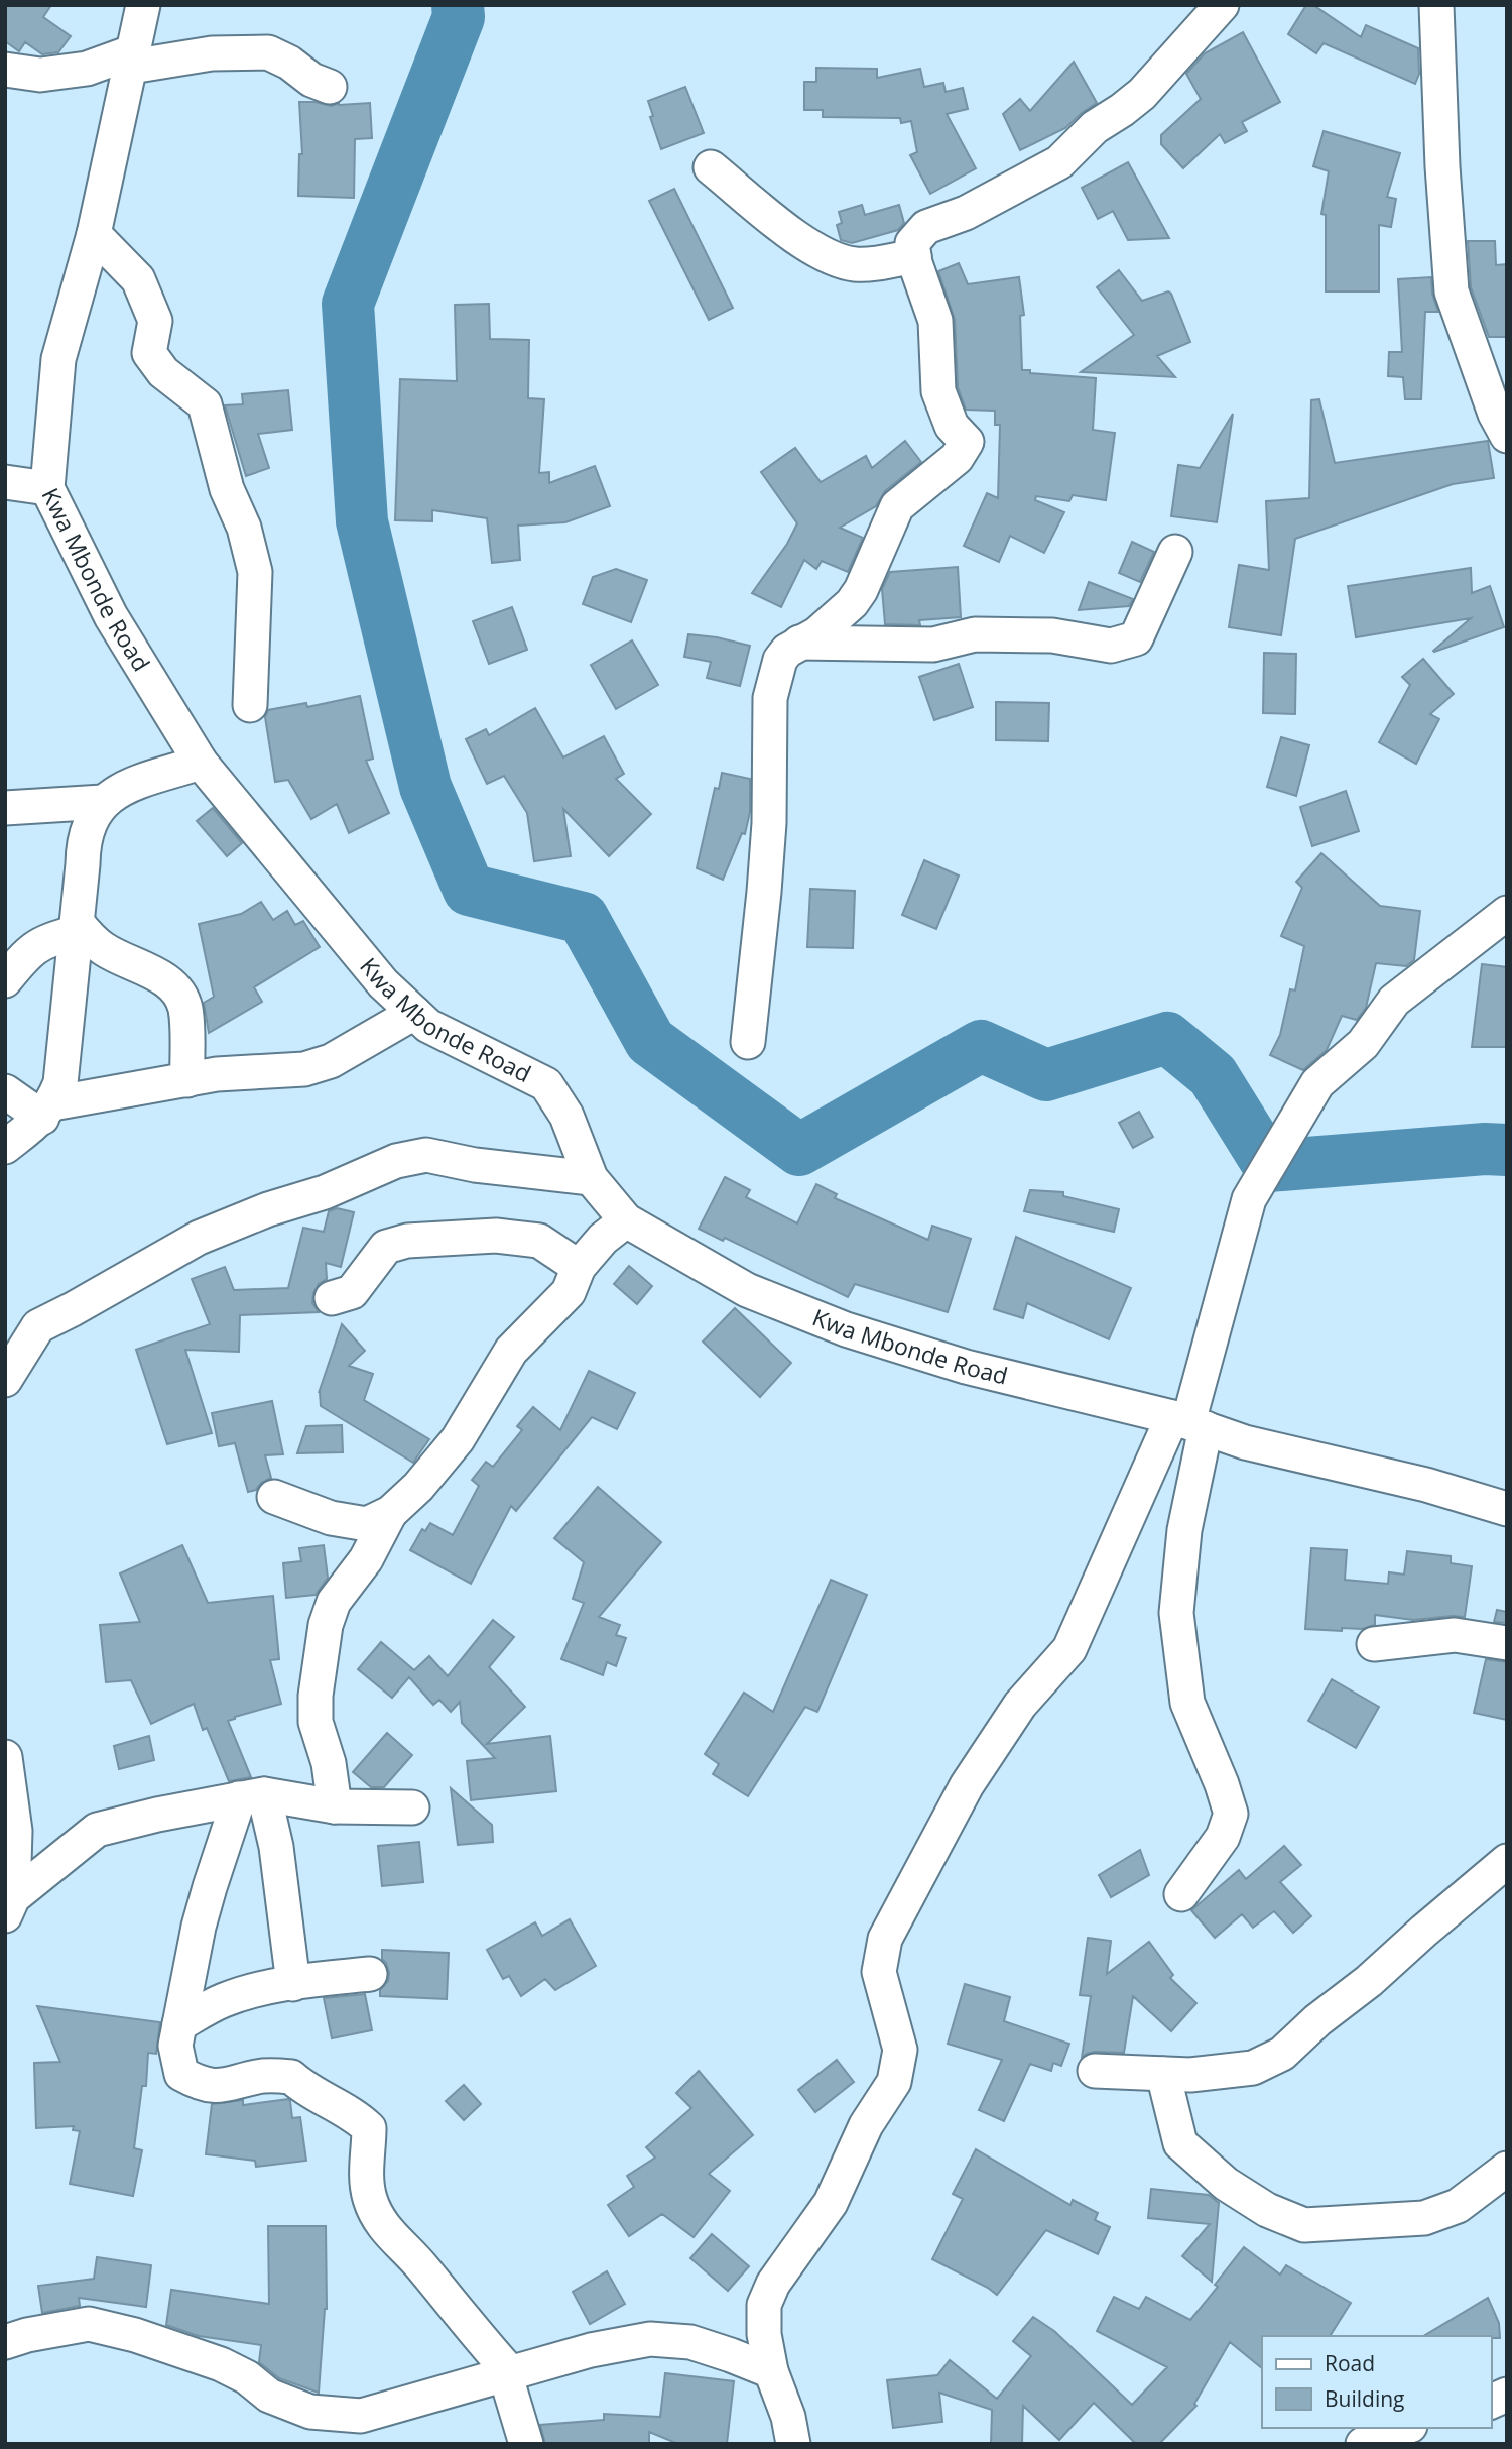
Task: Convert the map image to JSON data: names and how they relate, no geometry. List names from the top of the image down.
{
  "streets": {
    "street": ["Kwa Mbonde Road"]
  },
  "legend": ["Road", "Building"]
}
